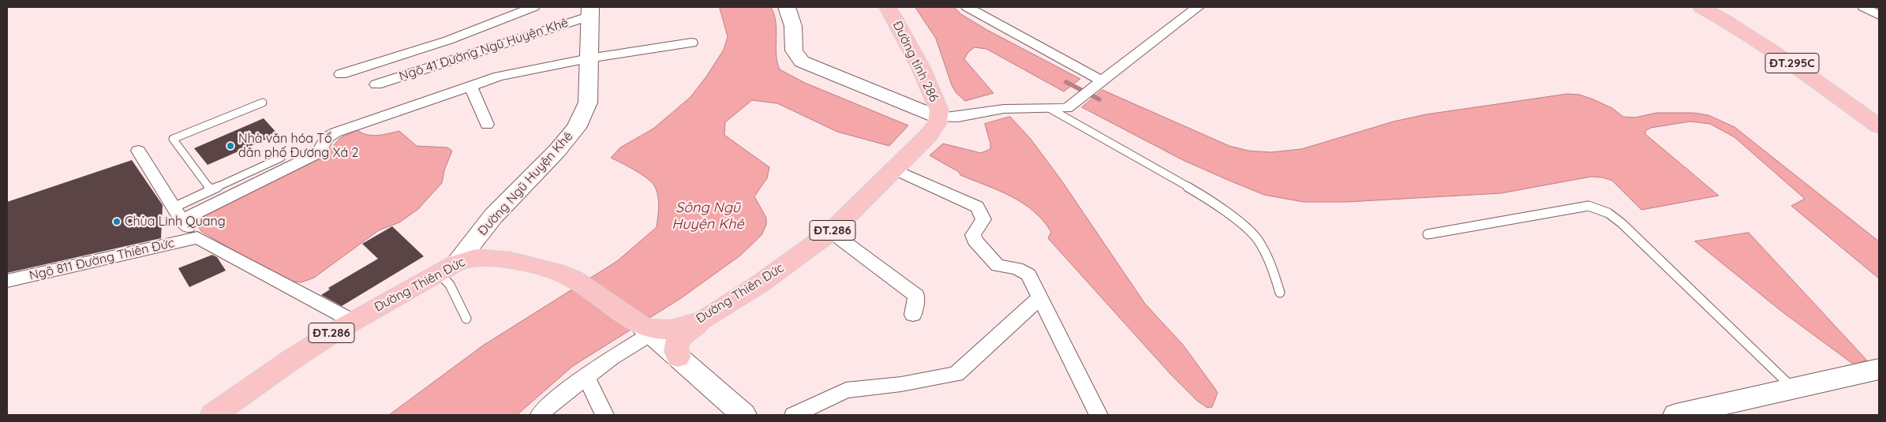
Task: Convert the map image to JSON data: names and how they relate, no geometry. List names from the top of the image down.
{
  "streets": {
    "main road": [
      "Đường tỉnh 286",
      "ĐT.295C",
      "ĐT.286",
      "Đường Thiên Đức"
    ],
    "street": ["Ngõ 41 Đường Ngũ Huyện Khê", "Đường Ngũ Huyện Khê", "Ngõ 811 Đường Thiên Đức"]
  },
  "crossings": [
    ["Ngõ 41 Đường Ngũ Huyện Khê", "Đường Ngũ Huyện Khê"],
    ["Đường tỉnh 286", "Đường Thiên Đức"],
    ["Đường Ngũ Huyện Khê", "Đường Thiên Đức"],
    ["ĐT.286", "Đường Thiên Đức"],
    ["Ngõ 811 Đường Thiên Đức", "Đường Thiên Đức"]
  ],
  "water": ["Sông Ngũ Huyện Khê"],
  "places": ["Nhà văn hóa Tổ dân phố Đương Xá 2", "Chùa Linh Quang"]
}
